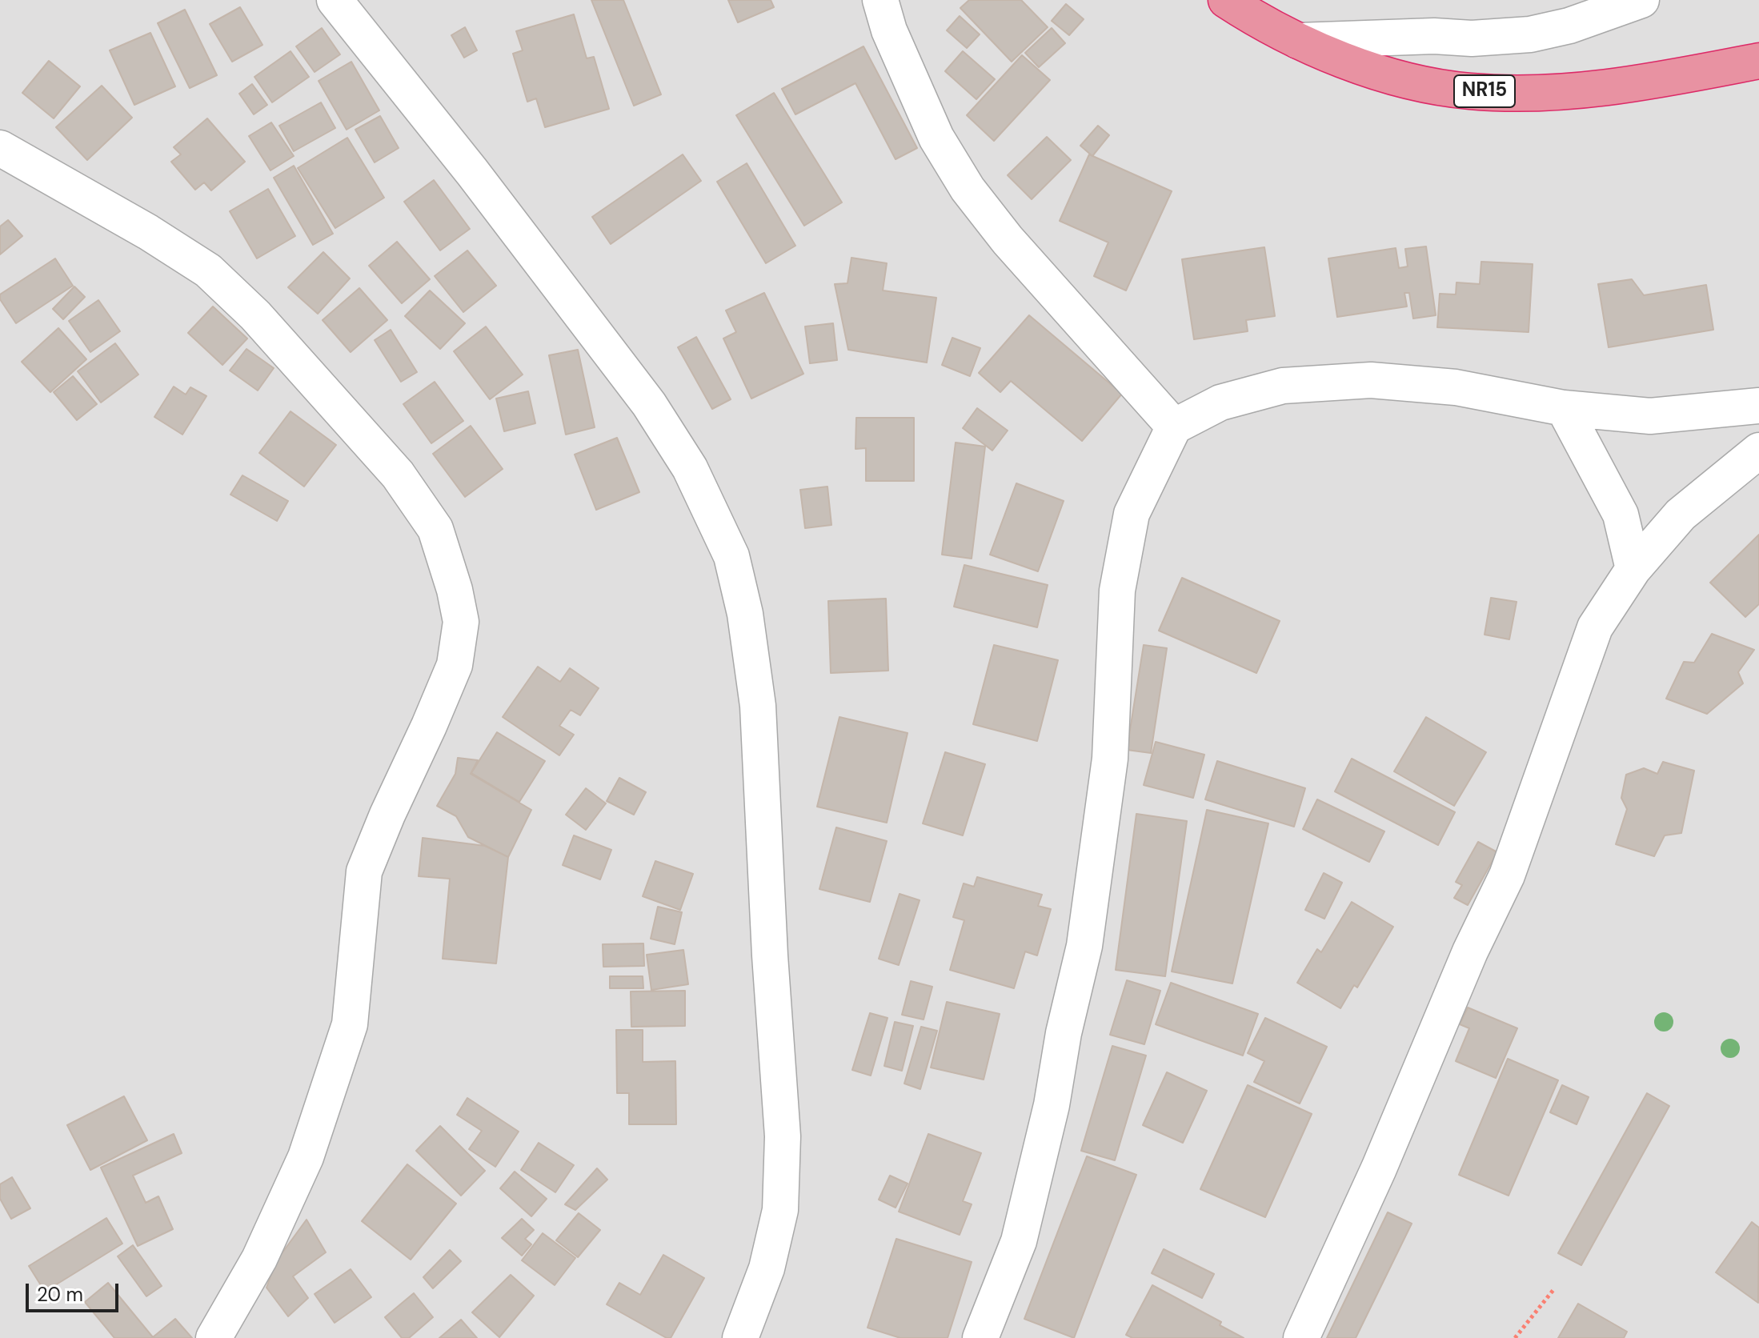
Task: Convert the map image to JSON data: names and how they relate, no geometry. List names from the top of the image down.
{
  "streets": {
    "highway": ["NR15"]
  },
  "scale_bar": "20 m"
}
